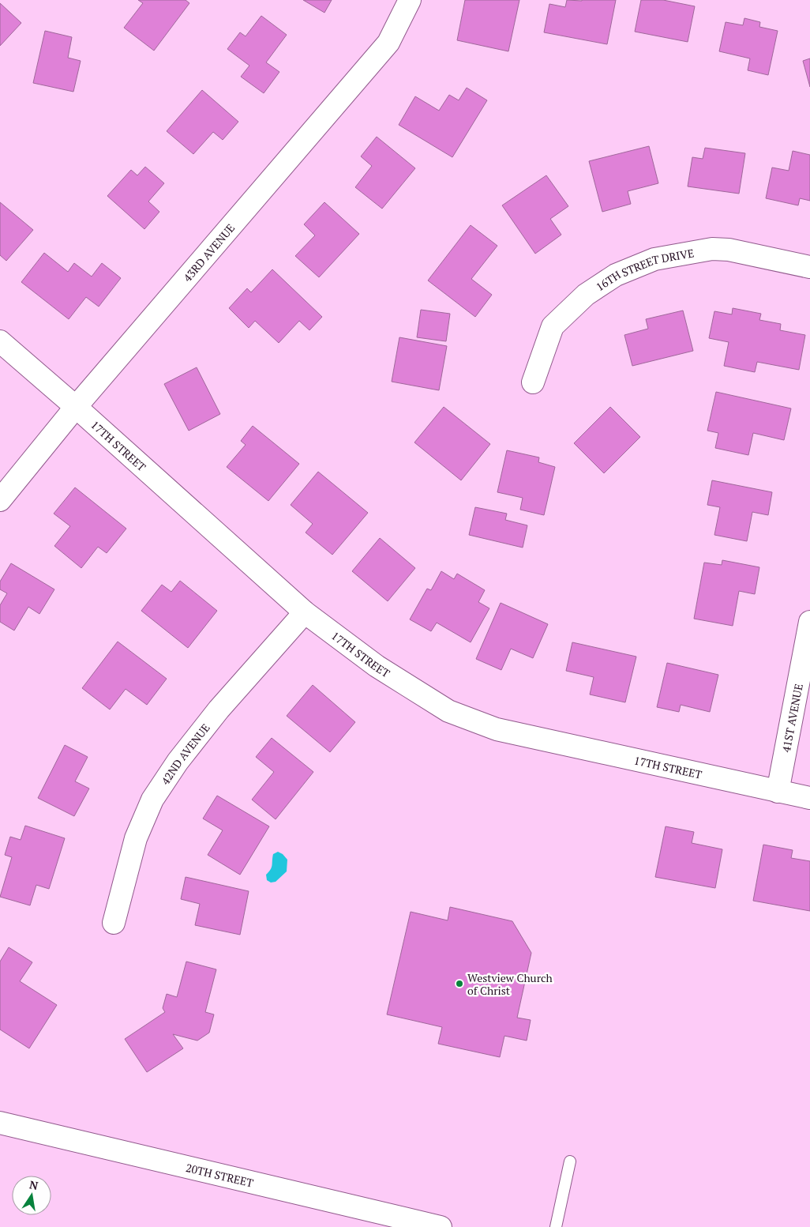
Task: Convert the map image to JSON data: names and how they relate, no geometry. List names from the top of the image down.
{
  "streets": {
    "street": [
      "43RD AVENUE",
      "16TH STREET DRIVE",
      "17TH STREET",
      "41ST AVENUE",
      "42ND AVENUE",
      "20TH STREET"
    ]
  },
  "crossings": [
    ["43RD AVENUE", "17TH STREET"],
    ["17TH STREET", "41ST AVENUE"],
    ["17TH STREET", "42ND AVENUE"]
  ],
  "places": ["Westview Church of Christ"],
  "north": "top"
}
